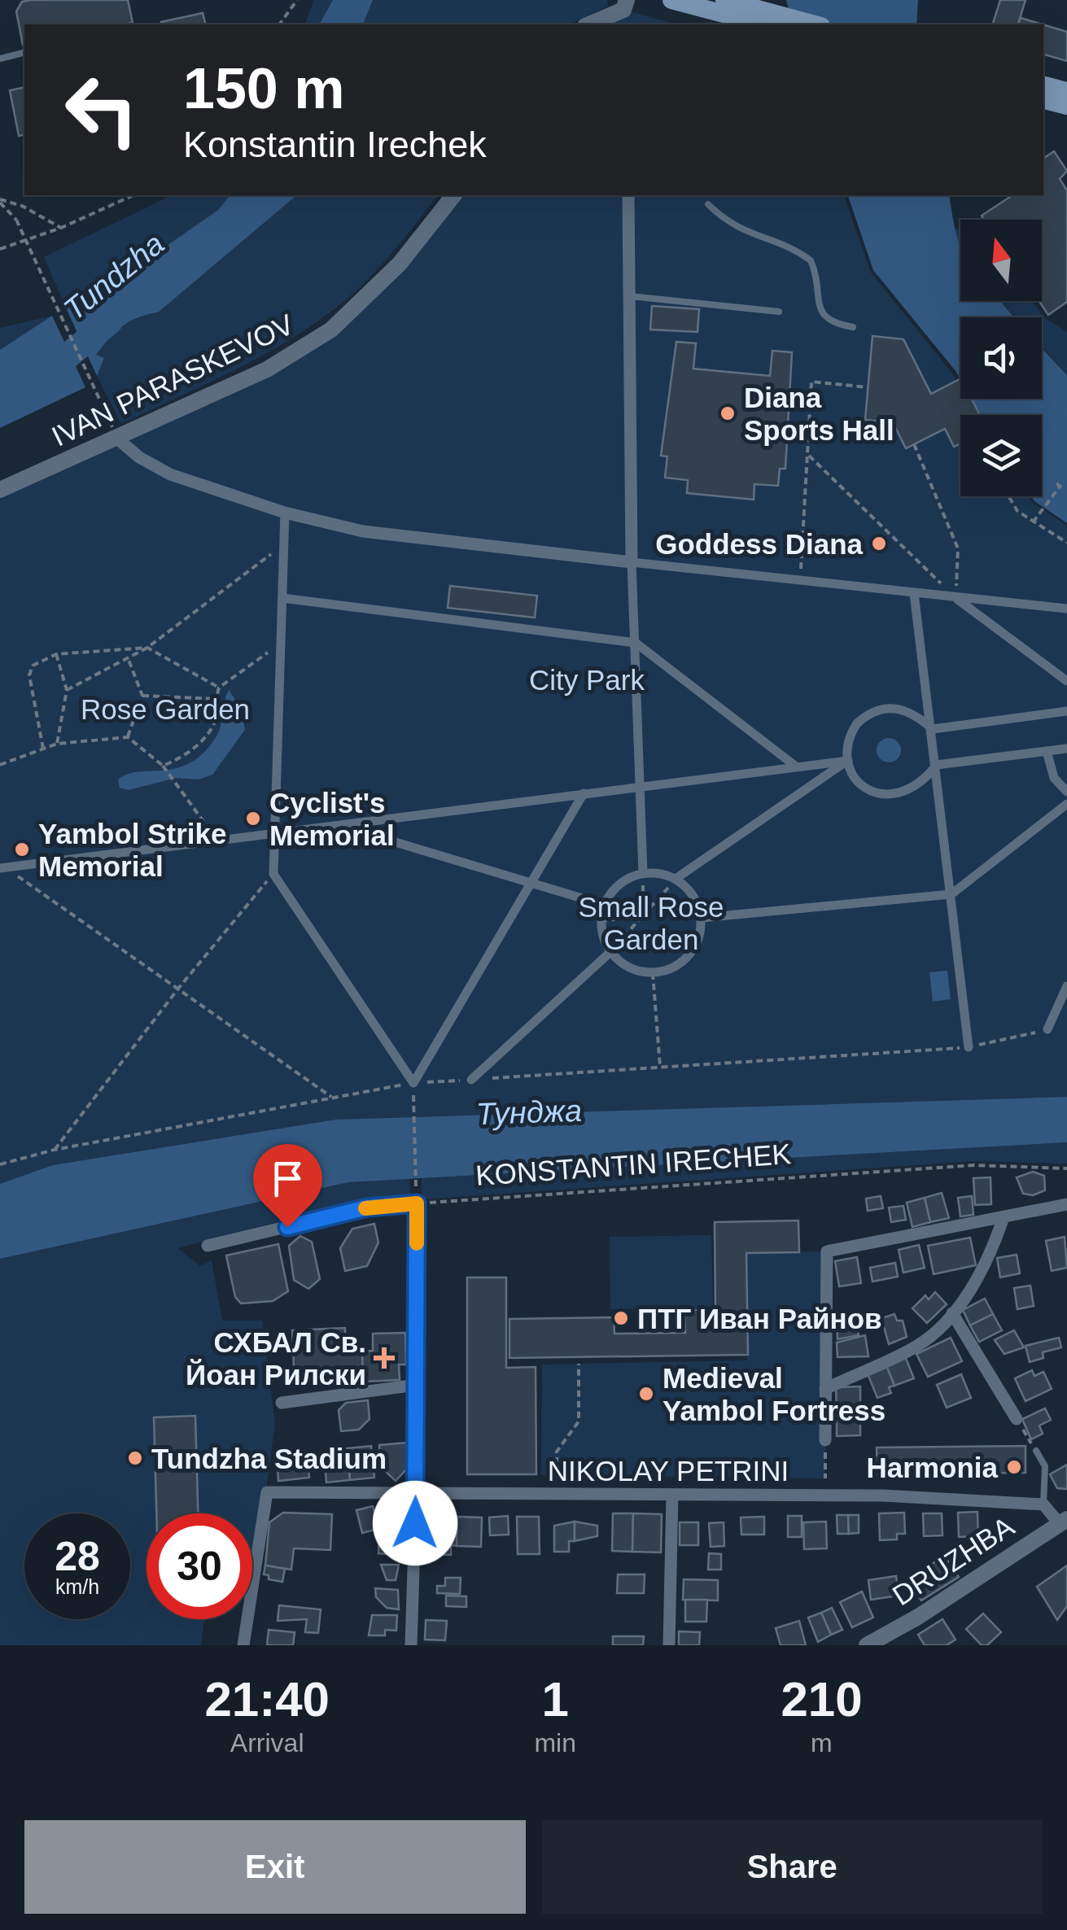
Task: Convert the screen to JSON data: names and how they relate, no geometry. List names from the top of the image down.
{
  "streets": {
    "street": ["IVAN PARASKEVOV", "NIKOLAY PETRINI", "DRUZHBA"],
    "path": ["KONSTANTIN IRECHEK"]
  },
  "water": ["Tundzha", "Тунджа"],
  "parks": ["City Park", "Rose Garden", "Small Rose Garden"],
  "places": {
    "other": [
      "Diana Sports Hall",
      "Goddess Diana",
      "Cyclist's Memorial",
      "Yambol Strike Memorial",
      "ПТГ Иван Райнов",
      "Medieval Yambol Fortress",
      "Tundzha Stadium",
      "Harmonia"
    ],
    "health": ["СХБАЛ Св. Йоан Рилски"]
  },
  "north": "top",
  "page": {
    "turn": ["150 m", "Konstantin Irechek"],
    "speed": "28 km/h",
    "limit": "30",
    "eta": [
      "21:40",
      "Arrival",
      "1",
      "min",
      "210",
      "m"
    ],
    "buttons": ["Exit", "Share"]
  }
}
